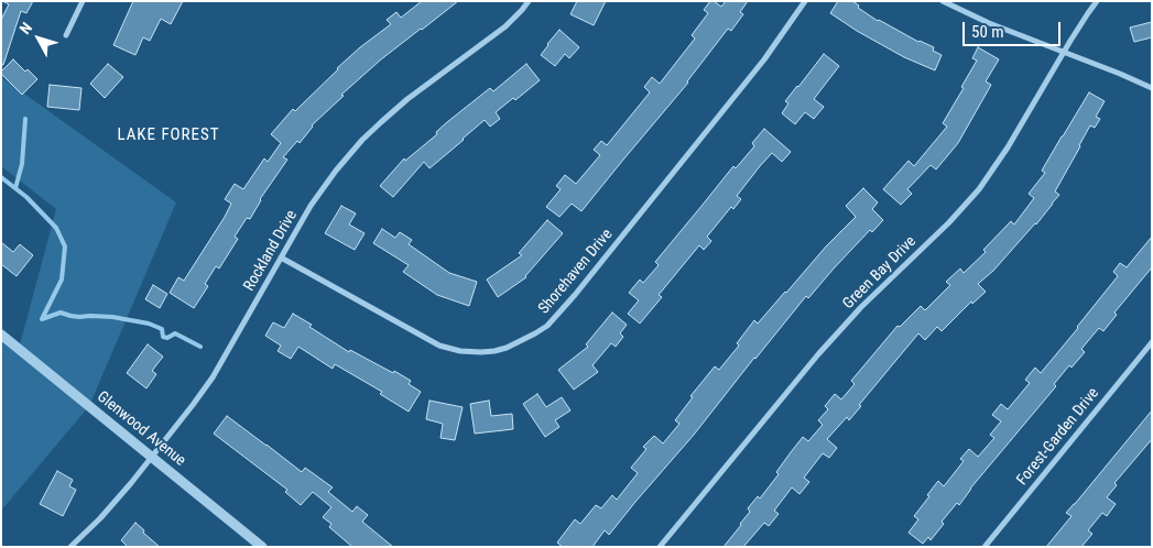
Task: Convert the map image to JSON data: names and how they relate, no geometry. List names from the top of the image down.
{
  "streets": {
    "street": [
      "Rockland Drive",
      "Shorehaven Drive",
      "Green Bay Drive",
      "Glenwood Avenue",
      "Forest-Garden Drive"
    ]
  },
  "crossings": [
    ["Rockland Drive", "Shorehaven Drive"],
    ["Rockland Drive", "Glenwood Avenue"]
  ],
  "districts": ["LAKE FOREST"],
  "scale_bar": "50 m",
  "north": "top left"
}
